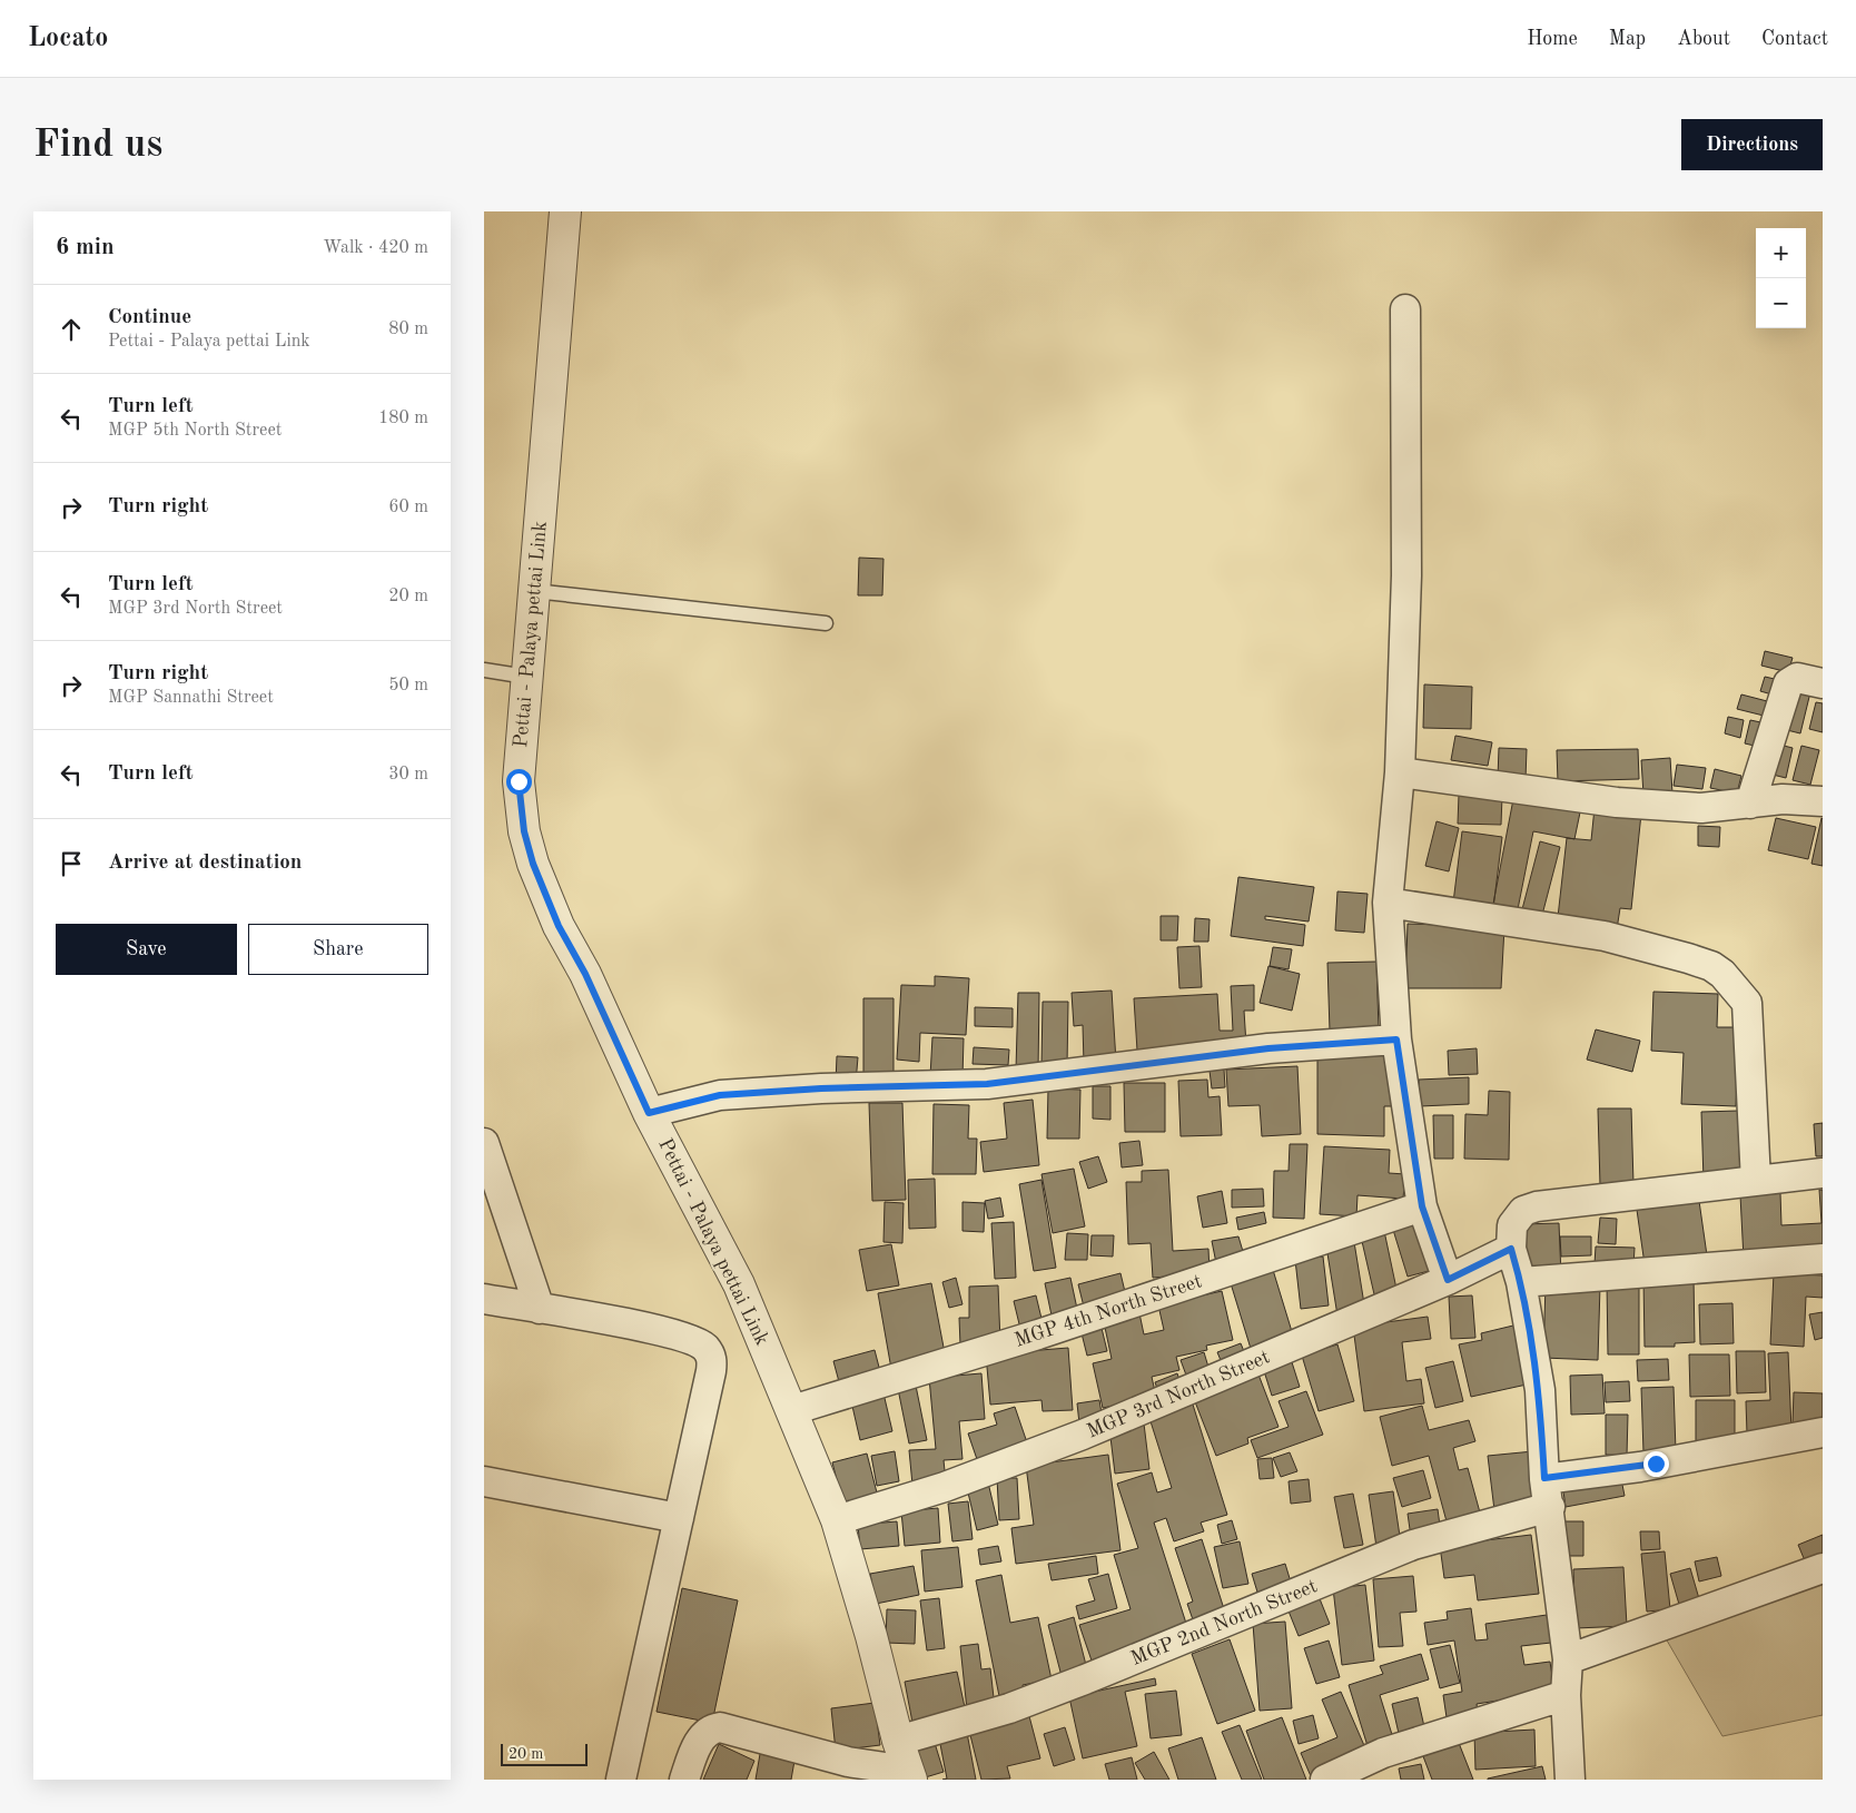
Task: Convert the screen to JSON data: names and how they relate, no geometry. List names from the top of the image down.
{
  "streets": {
    "street": [
      "Pettai - Palaya pettai Link",
      "MGP 4th North Street",
      "MGP 3rd North Street",
      "MGP 2nd North Street"
    ]
  },
  "crossings": [
    ["Pettai - Palaya pettai Link", "MGP 4th North Street"],
    ["Pettai - Palaya pettai Link", "MGP 3rd North Street"],
    ["Pettai - Palaya pettai Link", "MGP 2nd North Street"]
  ],
  "scale_bar": "20 m",
  "page": {
    "header": "Locato",
    "nav": [
      "Home",
      "Map",
      "About",
      "Contact"
    ],
    "buttons": [
      "Directions",
      ["Save", "Share"]
    ],
    "title": "Find us",
    "heading": ["6 min", "Walk · 420 m"],
    "map_buttons": ["+", "−"],
    "list": [
      ["Continue", "Pettai - Palaya pettai Link", "80 m"],
      ["Turn left", "MGP 5th North Street", "180 m"],
      ["Turn right", "60 m"],
      ["Turn left", "MGP 3rd North Street", "20 m"],
      ["Turn right", "MGP Sannathi Street", "50 m"],
      ["Turn left", "30 m"],
      "Arrive at destination"
    ],
    "scale": "20 m"
  }
}
